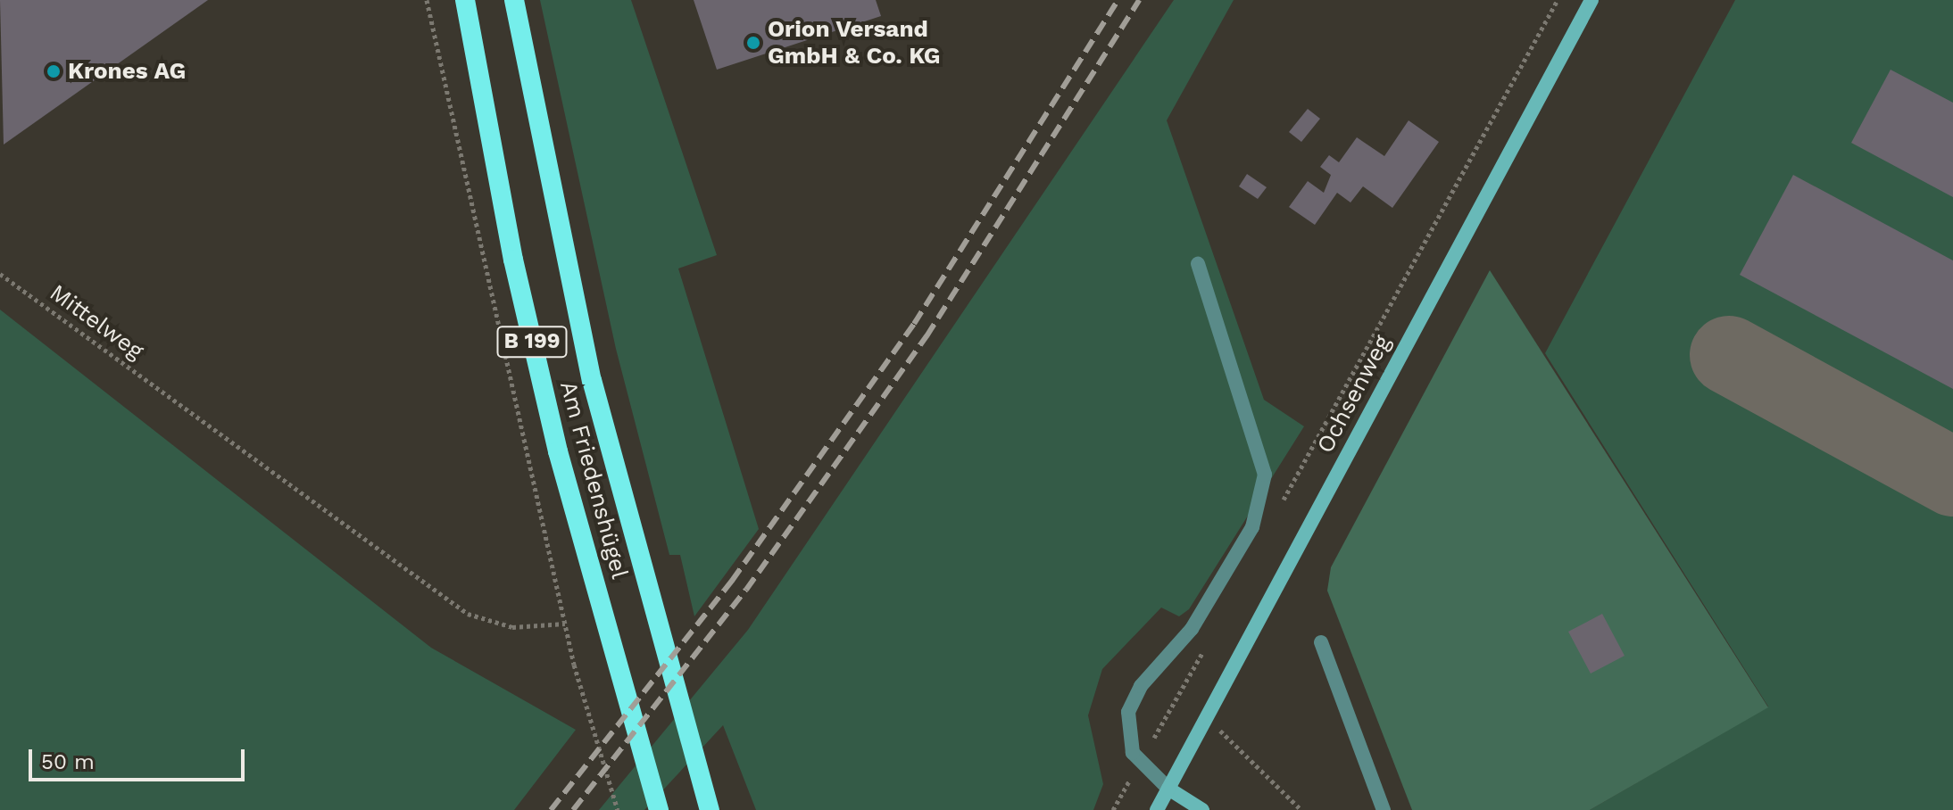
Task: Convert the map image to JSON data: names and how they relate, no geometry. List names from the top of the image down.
{
  "streets": {
    "highway": ["B 199", "Am Friedenshügel"],
    "main road": ["Ochsenweg"],
    "path": ["Mittelweg"]
  },
  "places": ["Orion Versand GmbH & Co. KG", "Krones AG"],
  "scale_bar": "50 m"
}
